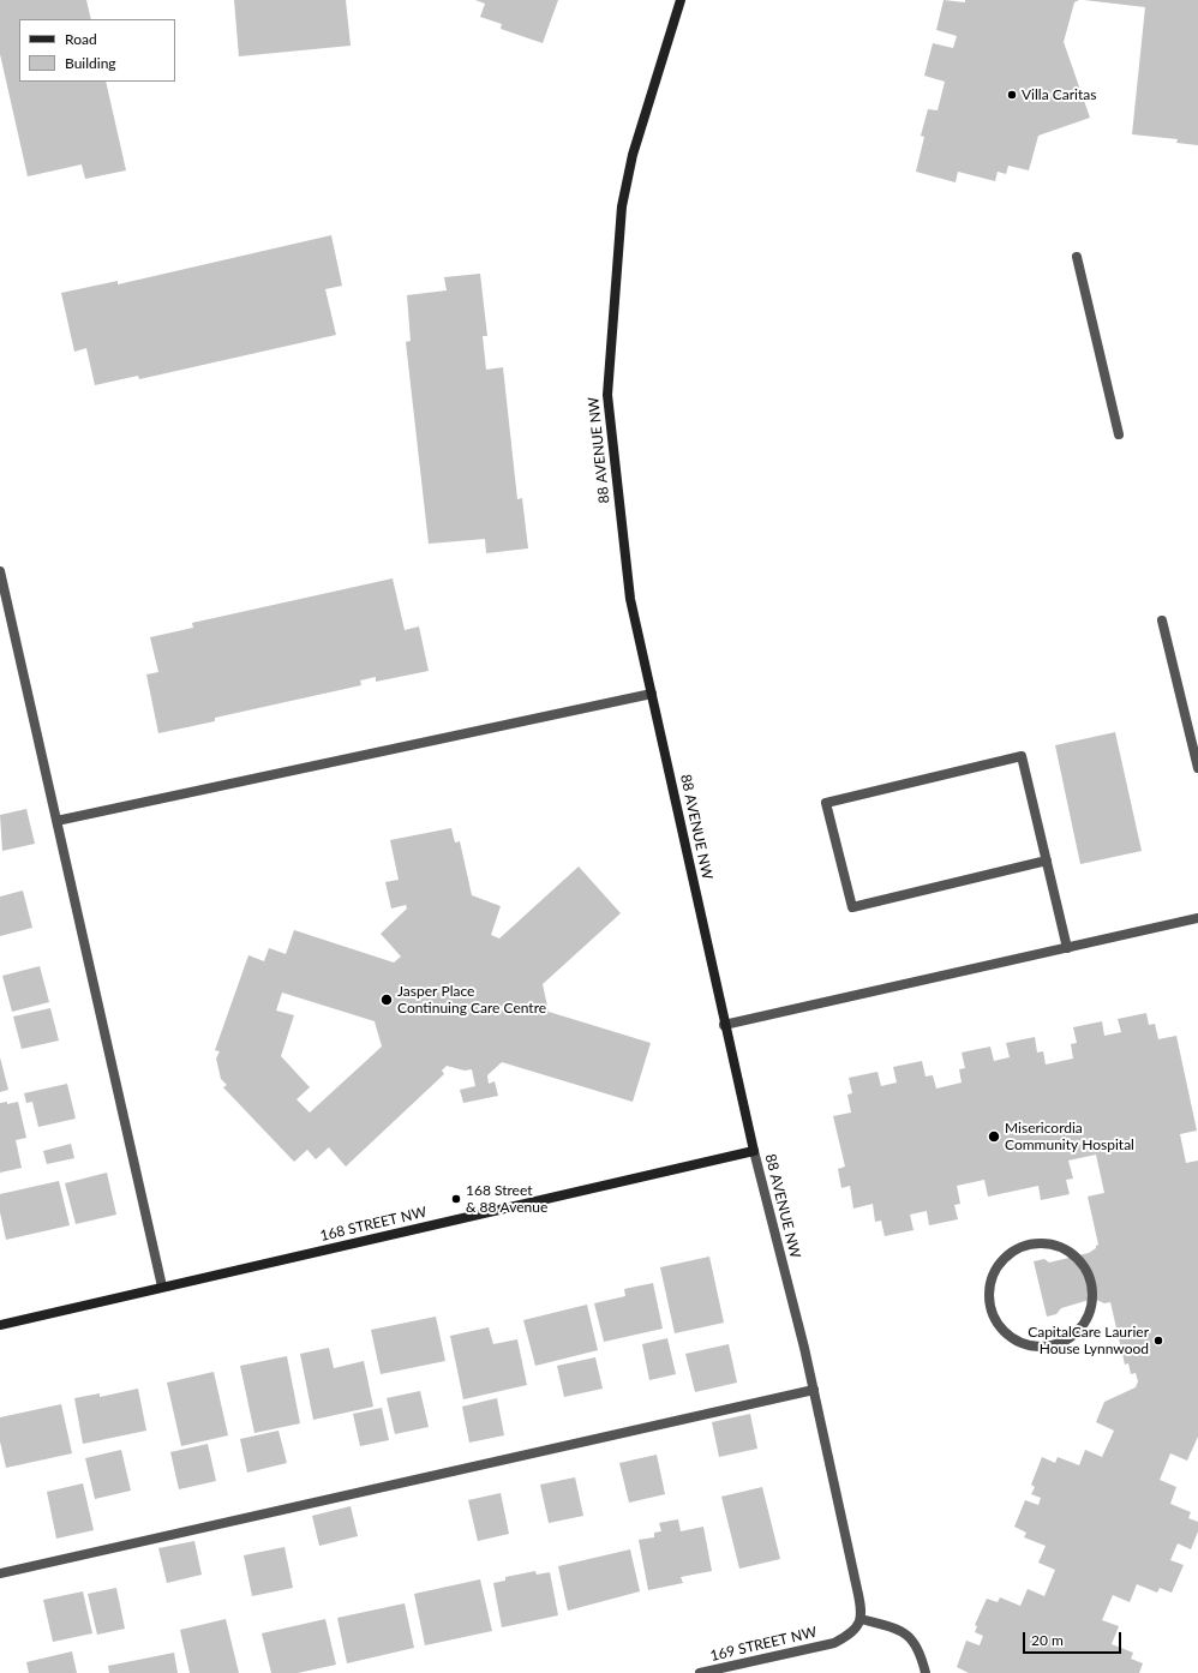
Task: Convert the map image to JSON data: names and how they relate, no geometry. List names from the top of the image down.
{
  "streets": {
    "street": ["88 AVENUE NW", "168 STREET NW", "169 STREET NW"]
  },
  "crossings": [
    ["88 AVENUE NW", "168 STREET NW"],
    ["88 AVENUE NW", "169 STREET NW"]
  ],
  "places": [
    "Villa Caritas",
    "Jasper Place Continuing Care Centre",
    "Misericordia Community Hospital",
    "168 Street & 88 Avenue",
    "CapitalCare Laurier House Lynnwood"
  ],
  "legend": ["Road", "Building"],
  "scale_bar": "20 m"
}
